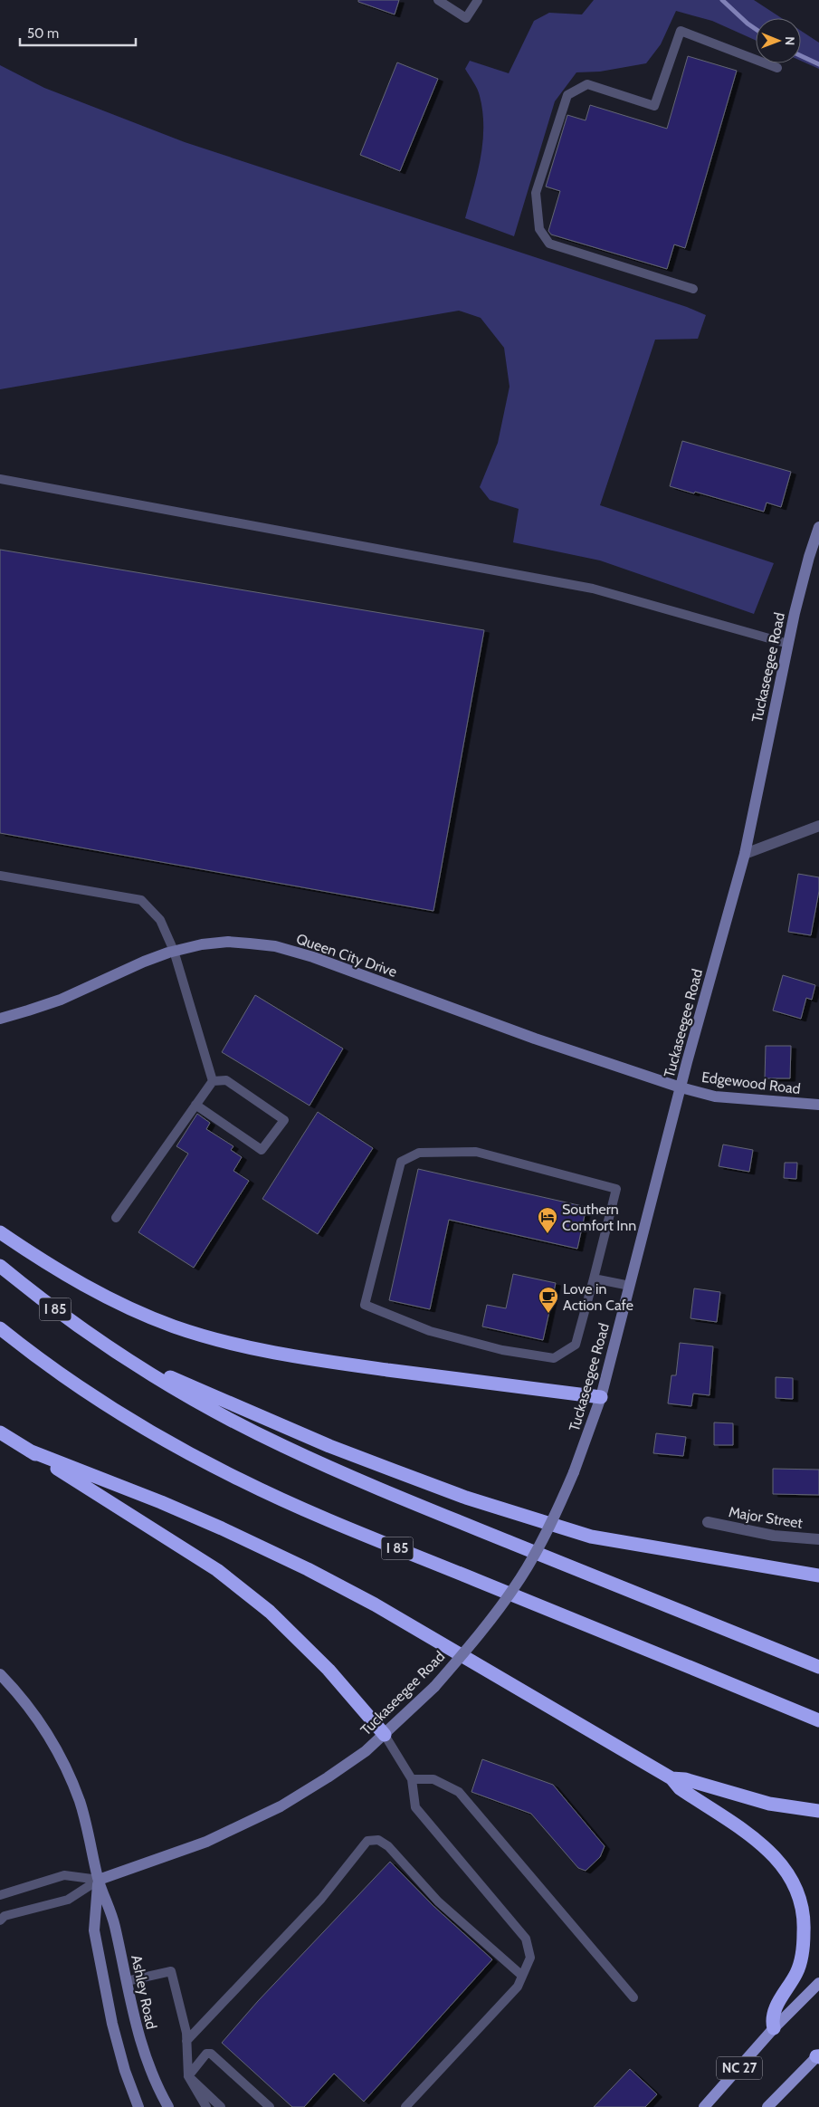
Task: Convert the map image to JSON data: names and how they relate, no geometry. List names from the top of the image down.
{
  "streets": {
    "highway": ["I 85"],
    "main road": ["NC 27"],
    "street": [
      "Tuckaseegee Road",
      "Queen City Drive",
      "Edgewood Road",
      "Major Street",
      "Ashley Road"
    ]
  },
  "crossings": [
    ["Tuckaseegee Road", "Queen City Drive"],
    ["Tuckaseegee Road", "Edgewood Road"],
    ["Tuckaseegee Road", "Ashley Road"],
    ["Queen City Drive", "Edgewood Road"]
  ],
  "places": {
    "hotel": ["Southern Comfort Inn"],
    "cafe": ["Love in Action Cafe"]
  },
  "scale_bar": "50 m",
  "north": "right"
}
